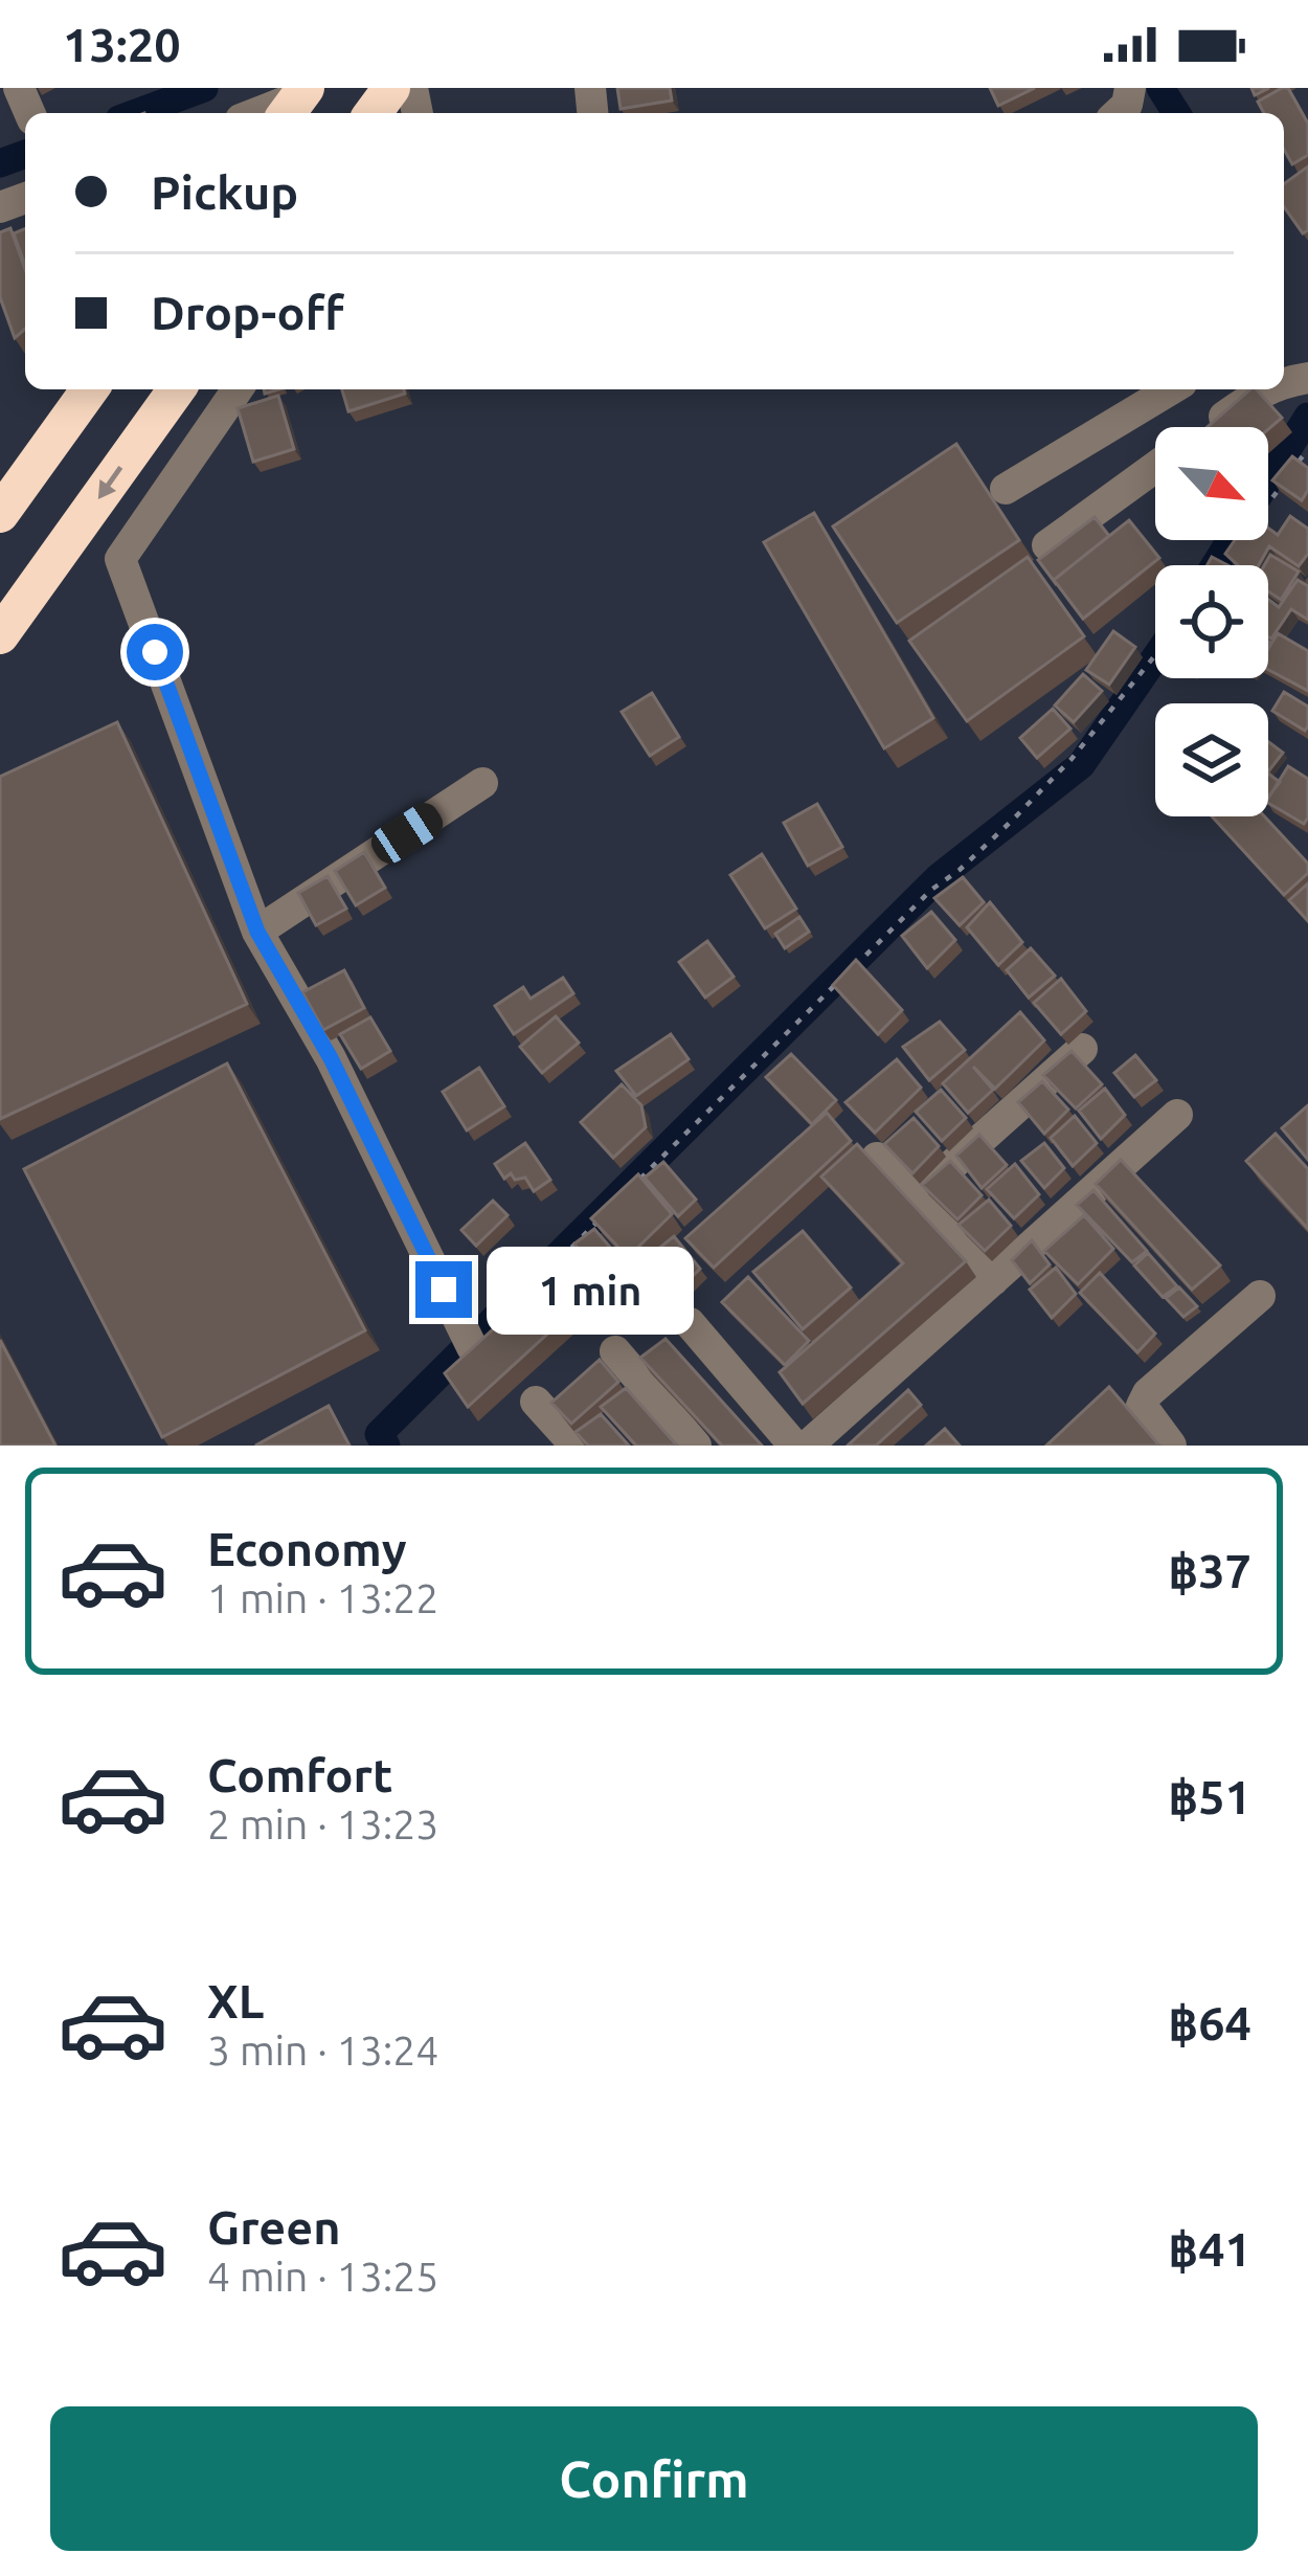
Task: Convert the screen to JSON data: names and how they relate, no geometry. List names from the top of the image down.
{
  "north": "bottom right",
  "page": {
    "status": "13:20",
    "banner": ["Pickup", "Drop-off"],
    "bubble": "1 min",
    "list": [
      {
        "name": "Economy",
        "note": "1 min · 13:22",
        "value": "฿37"
      },
      {
        "name": "Comfort",
        "note": "2 min · 13:23",
        "value": "฿51"
      },
      {
        "name": "XL",
        "note": "3 min · 13:24",
        "value": "฿64"
      },
      {
        "name": "Green",
        "note": "4 min · 13:25",
        "value": "฿41"
      }
    ],
    "buttons": "Confirm"
  }
}
